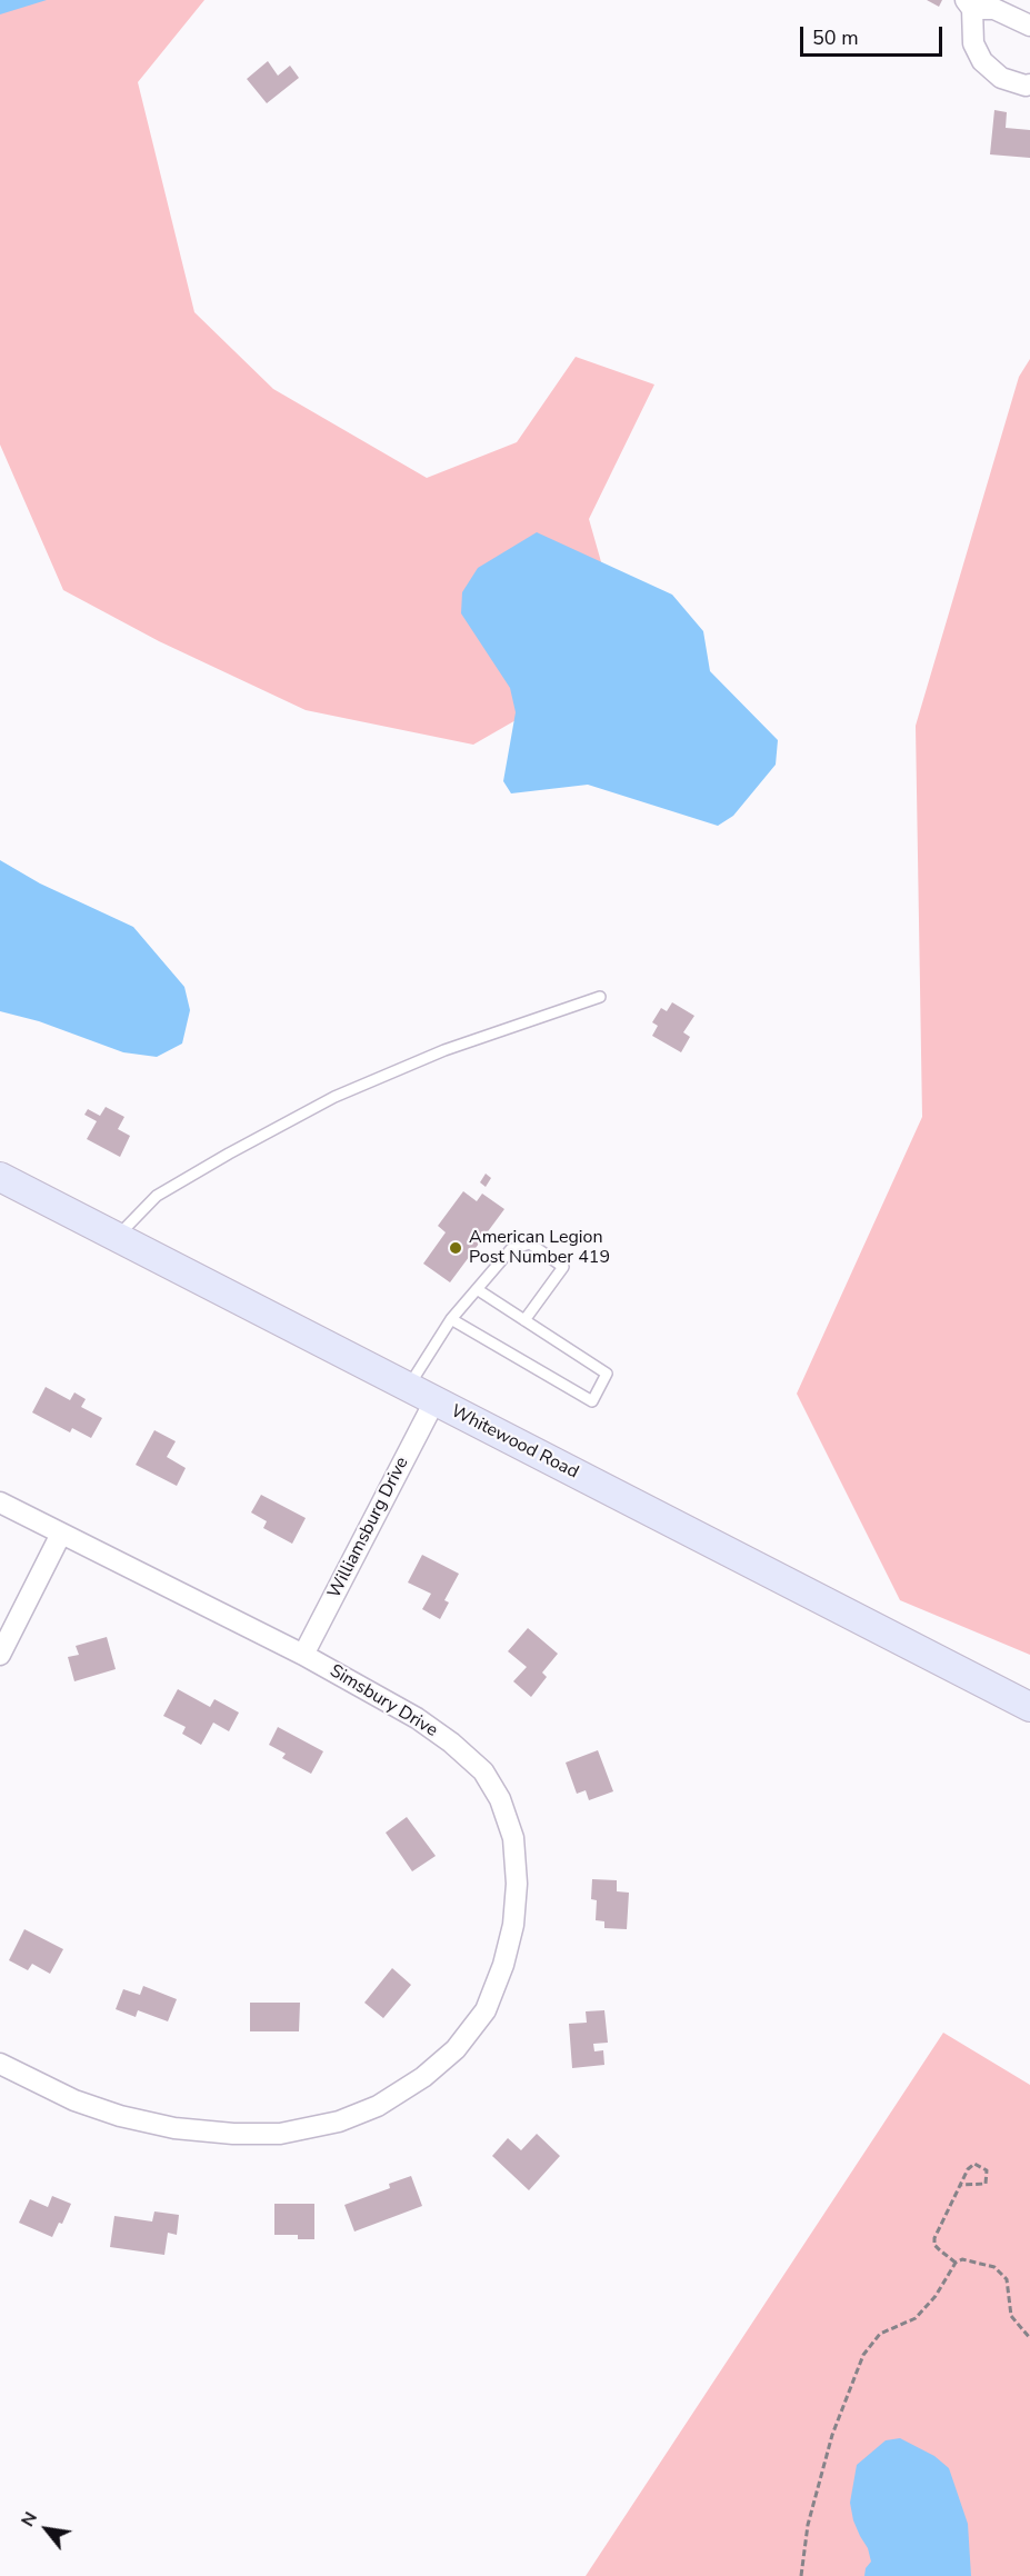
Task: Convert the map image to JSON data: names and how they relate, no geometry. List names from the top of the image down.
{
  "streets": {
    "street": ["Whitewood Road", "Williamsburg Drive", "Simsbury Drive"]
  },
  "crossings": [
    ["Whitewood Road", "Williamsburg Drive"],
    ["Williamsburg Drive", "Simsbury Drive"]
  ],
  "places": ["American Legion Post Number 419"],
  "scale_bar": "50 m",
  "north": "top left"
}
